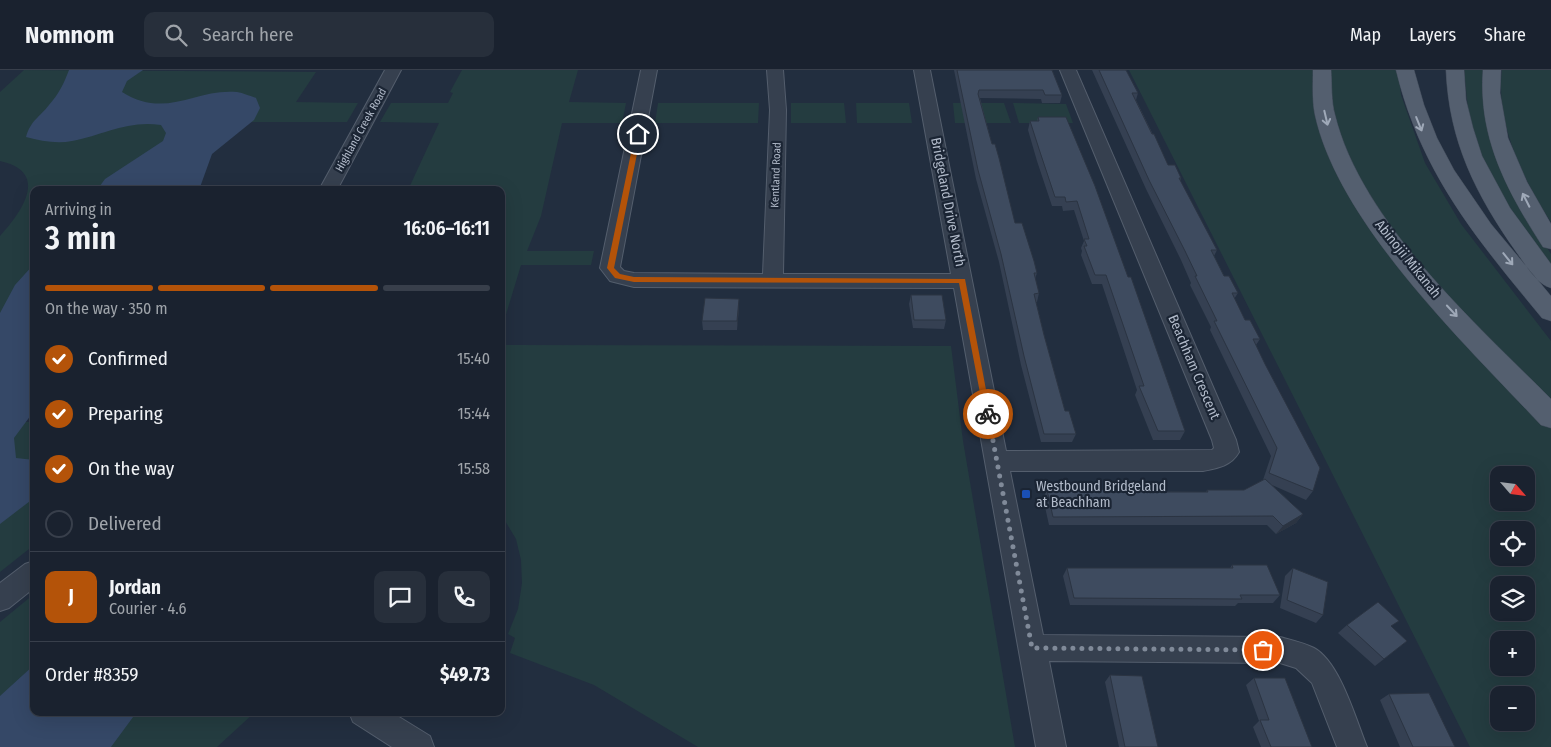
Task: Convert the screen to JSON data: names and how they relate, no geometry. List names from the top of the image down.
{
  "streets": {
    "main road": ["Abinojii Mikanah"],
    "street": [
      "Highland Creek Road",
      "Kentland Road",
      "Bridgeland Drive North",
      "Beachham Crescent"
    ]
  },
  "crossings": [
    ["Bridgeland Drive North", "Beachham Crescent"]
  ],
  "places": {
    "transit": ["Westbound Bridgeland at Beachham"]
  },
  "north": "bottom right",
  "page": {
    "header": "Nomnom",
    "search": "Search here",
    "nav": ["Map", "Layers", "Share"],
    "heading": ["3 min", "Arriving in", "16:06–16:11"],
    "panel": [
      "Jordan",
      "Courier · 4.6",
      "Order #8359",
      "$49.73"
    ],
    "bar": "On the way · 350 m",
    "list": [
      ["Confirmed", "15:40"],
      ["Preparing", "15:44"],
      ["On the way", "15:58"],
      "Delivered"
    ],
    "map_buttons": ["+", "−"],
    "round": "J"
  }
}
